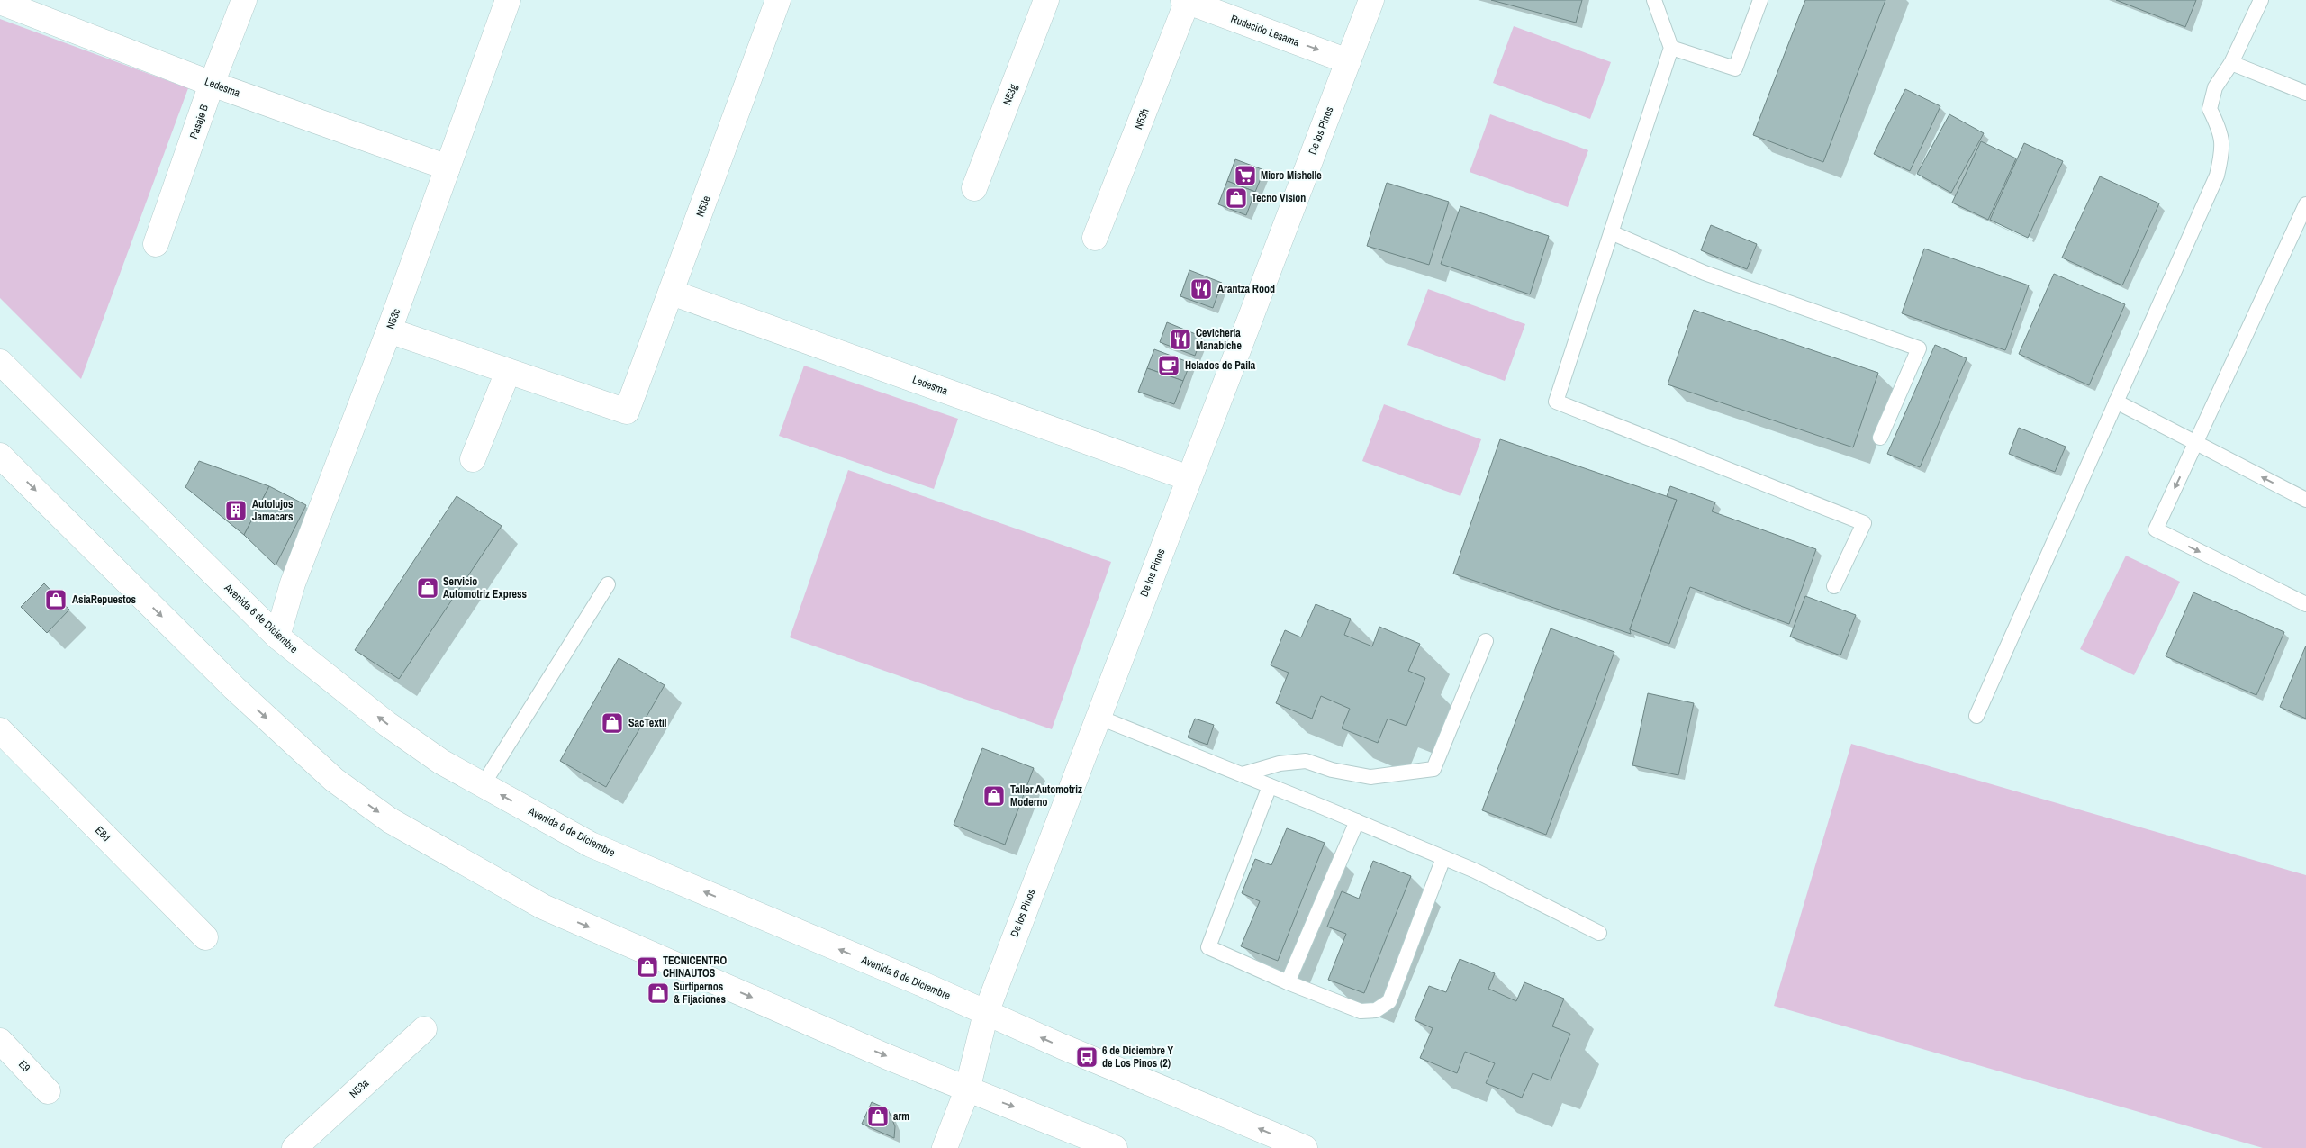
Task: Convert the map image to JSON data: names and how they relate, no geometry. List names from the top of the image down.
{
  "streets": {
    "street": [
      "Rudecido Lesama",
      "Ledesma",
      "N53g",
      "N53h",
      "Pasaje B",
      "De los Pinos",
      "N53e",
      "N53c",
      "Avenida 6 de Diciembre",
      "E8d",
      "E9",
      "N53a"
    ]
  },
  "crossings": [
    ["Rudecido Lesama", "N53h"],
    ["Rudecido Lesama", "De los Pinos"],
    ["Ledesma", "Pasaje B"],
    ["Ledesma", "De los Pinos"],
    ["Ledesma", "N53e"],
    ["Ledesma", "N53c"],
    ["De los Pinos", "Avenida 6 de Diciembre"],
    ["N53c", "Avenida 6 de Diciembre"]
  ],
  "one_way": ["Rudecido Lesama"],
  "places": {
    "supermarket": ["Micro Mishelle"],
    "shop": [
      "Tecno Vision",
      "Servicio Automotriz Express",
      "AsiaRepuestos",
      "SacTextil",
      "Taller Automotriz Moderno",
      "TECNICENTRO CHINAUTOS",
      "Surtipernos & Fijaciones",
      "arm"
    ],
    "restaurant": ["Arantza Rood", "Cevicheria Manabiche"],
    "cafe": ["Helados de Paila"],
    "building": ["Autolujos Jamacars"],
    "bus stop": ["6 de Diciembre Y de Los Pinos (2)"]
  }
}
